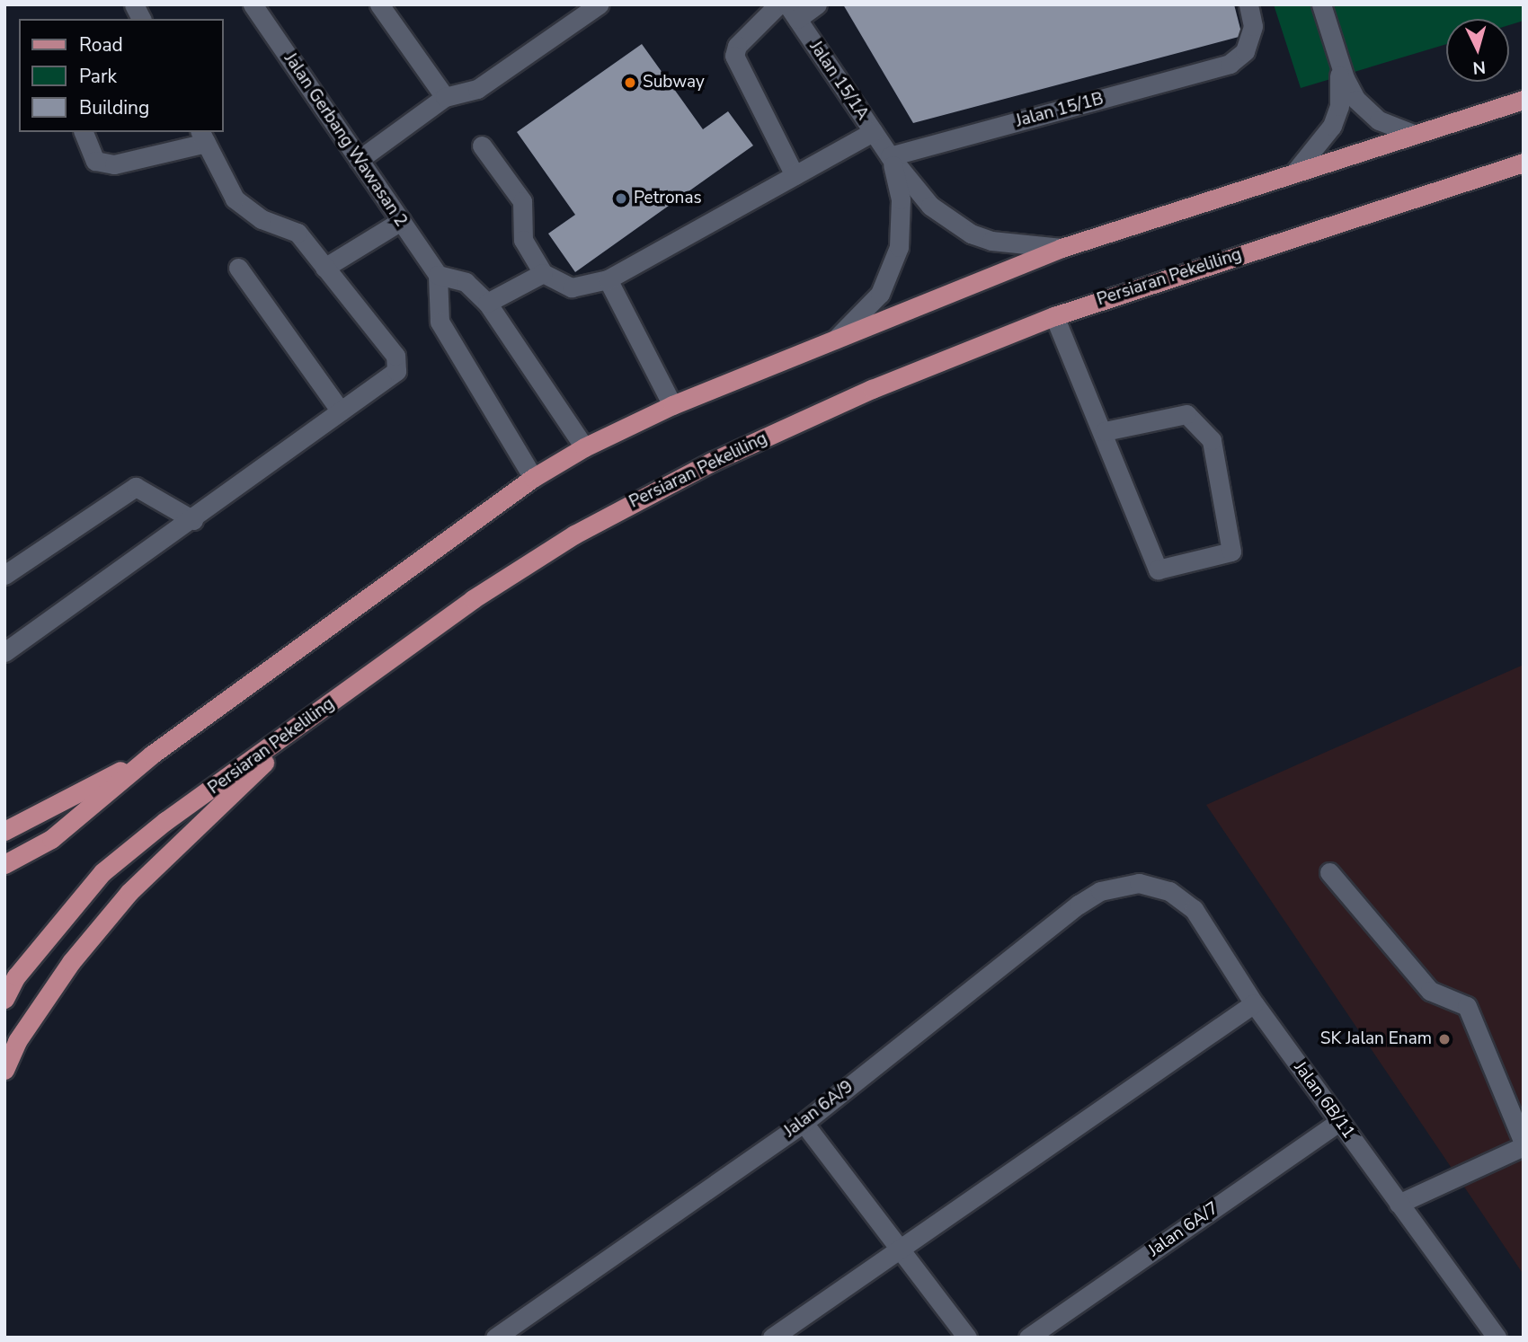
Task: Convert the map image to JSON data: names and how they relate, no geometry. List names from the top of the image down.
{
  "streets": {
    "main road": ["Persiaran Pekeliling"],
    "street": [
      "Jalan 15/1A",
      "Jalan 15/1B",
      "Jalan Gerbang Wawasan 2",
      "Jalan 6B/11",
      "Jalan 6A/9",
      "Jalan 6A/7"
    ]
  },
  "crossings": [
    ["Jalan 15/1A", "Jalan 15/1B"],
    ["Jalan 6B/11", "Jalan 6A/9"],
    ["Jalan 6B/11", "Jalan 6A/7"]
  ],
  "places": ["Subway", "Petronas", "SK Jalan Enam"],
  "legend": ["Road", "Park", "Building"],
  "north": "bottom"
}
